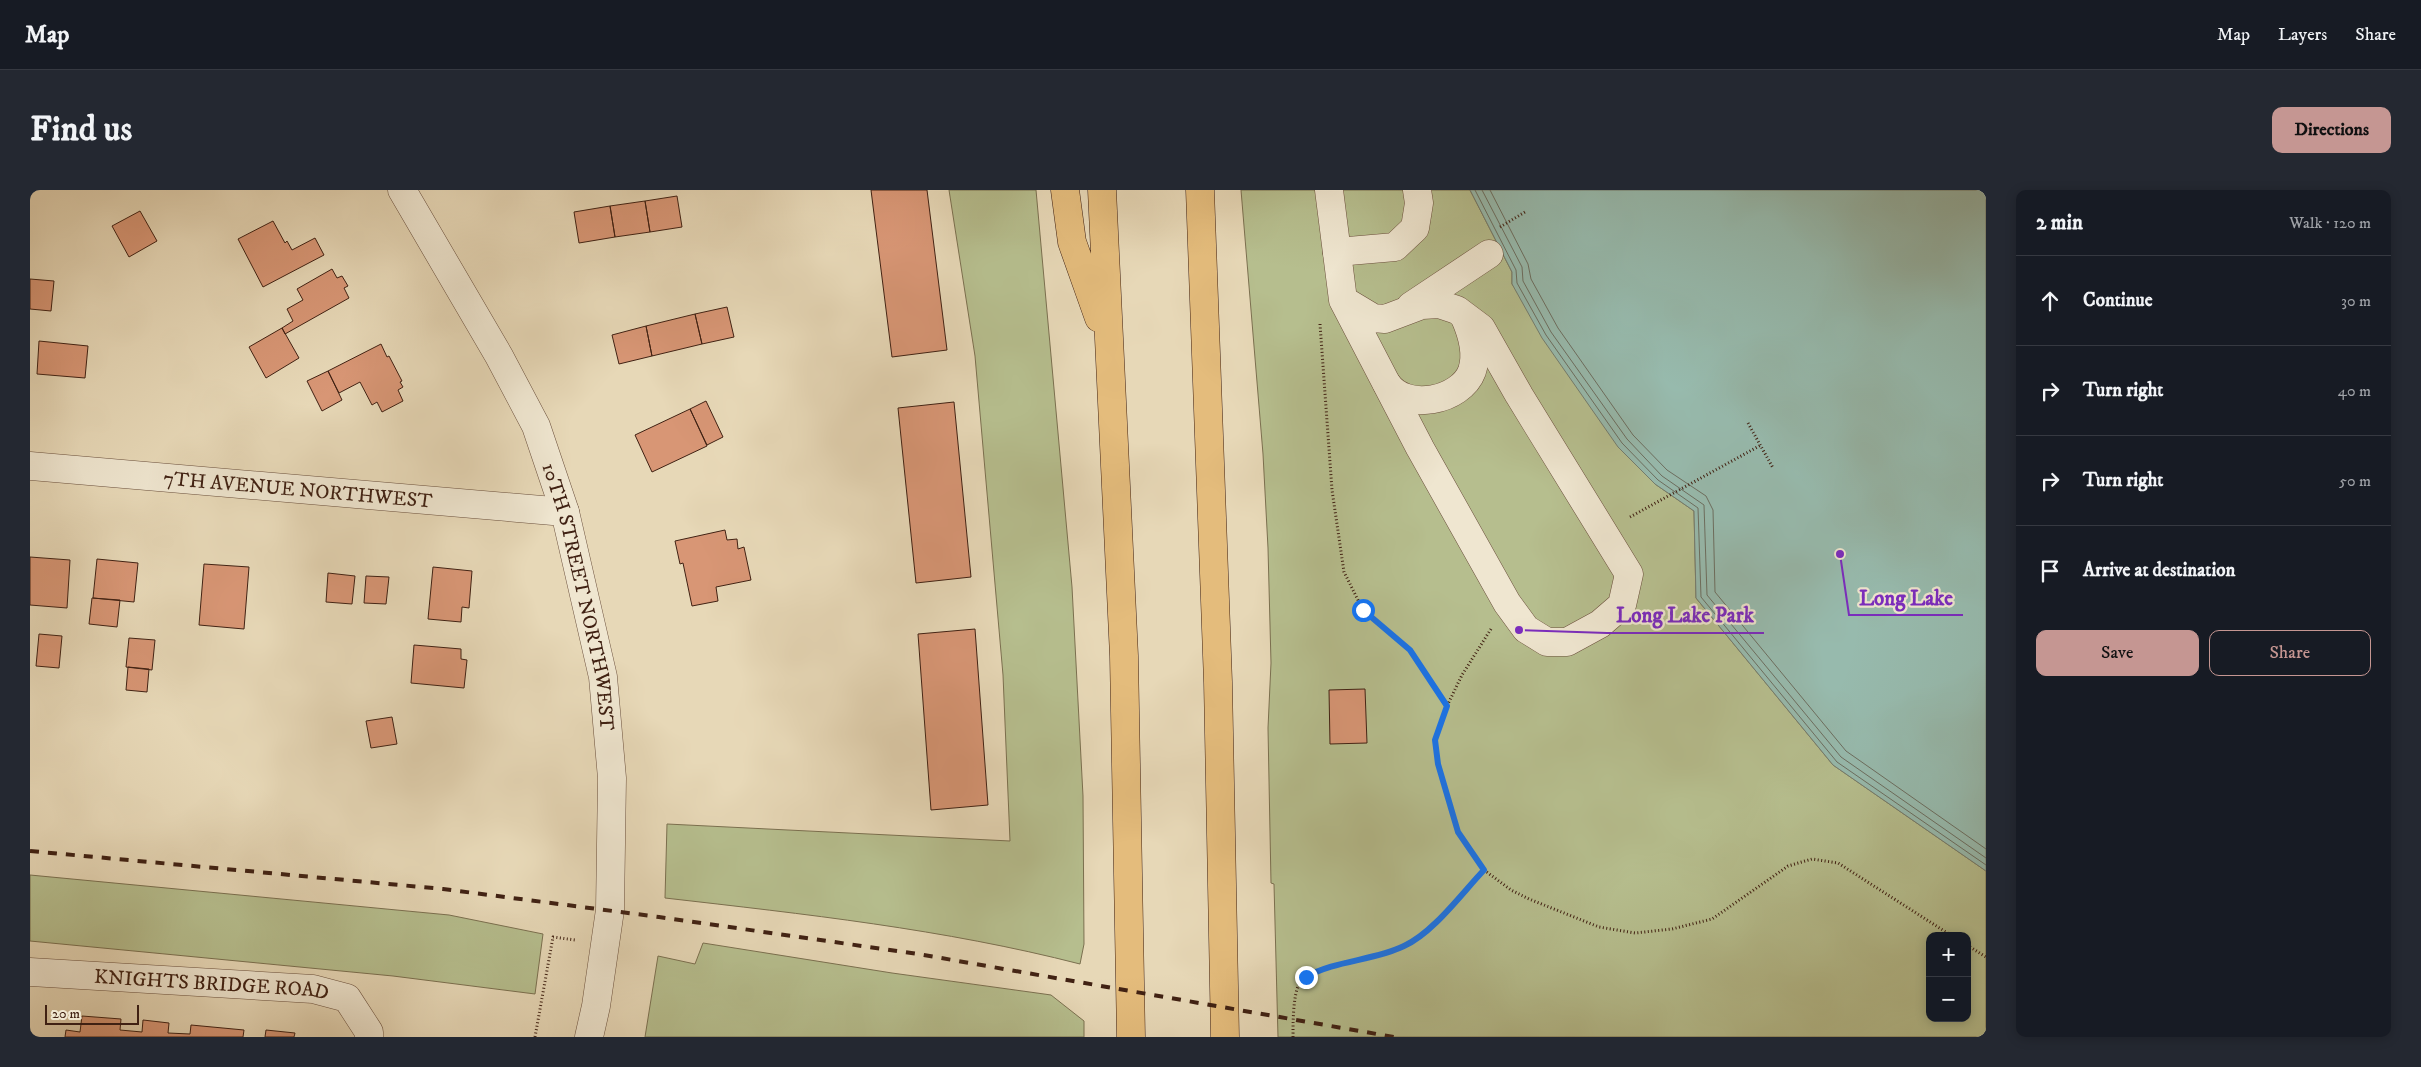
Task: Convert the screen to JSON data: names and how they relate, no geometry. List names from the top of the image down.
{
  "streets": {
    "street": ["7TH AVENUE NORTHWEST", "10TH STREET NORTHWEST", "KNIGHTS BRIDGE ROAD"]
  },
  "crossings": [
    ["7TH AVENUE NORTHWEST", "10TH STREET NORTHWEST"]
  ],
  "places": ["Long Lake", "Long Lake Park"],
  "scale_bar": "20 m",
  "page": {
    "header": "Map",
    "nav": ["Map", "Layers", "Share"],
    "buttons": [
      "Directions",
      ["Save", "Share"]
    ],
    "title": "Find us",
    "heading": ["2 min", "Walk · 120 m"],
    "list": [
      ["Continue", "30 m"],
      ["Turn right", "40 m"],
      ["Turn right", "50 m"],
      "Arrive at destination"
    ],
    "map_buttons": ["+", "−"],
    "scale": "20 m"
  }
}
